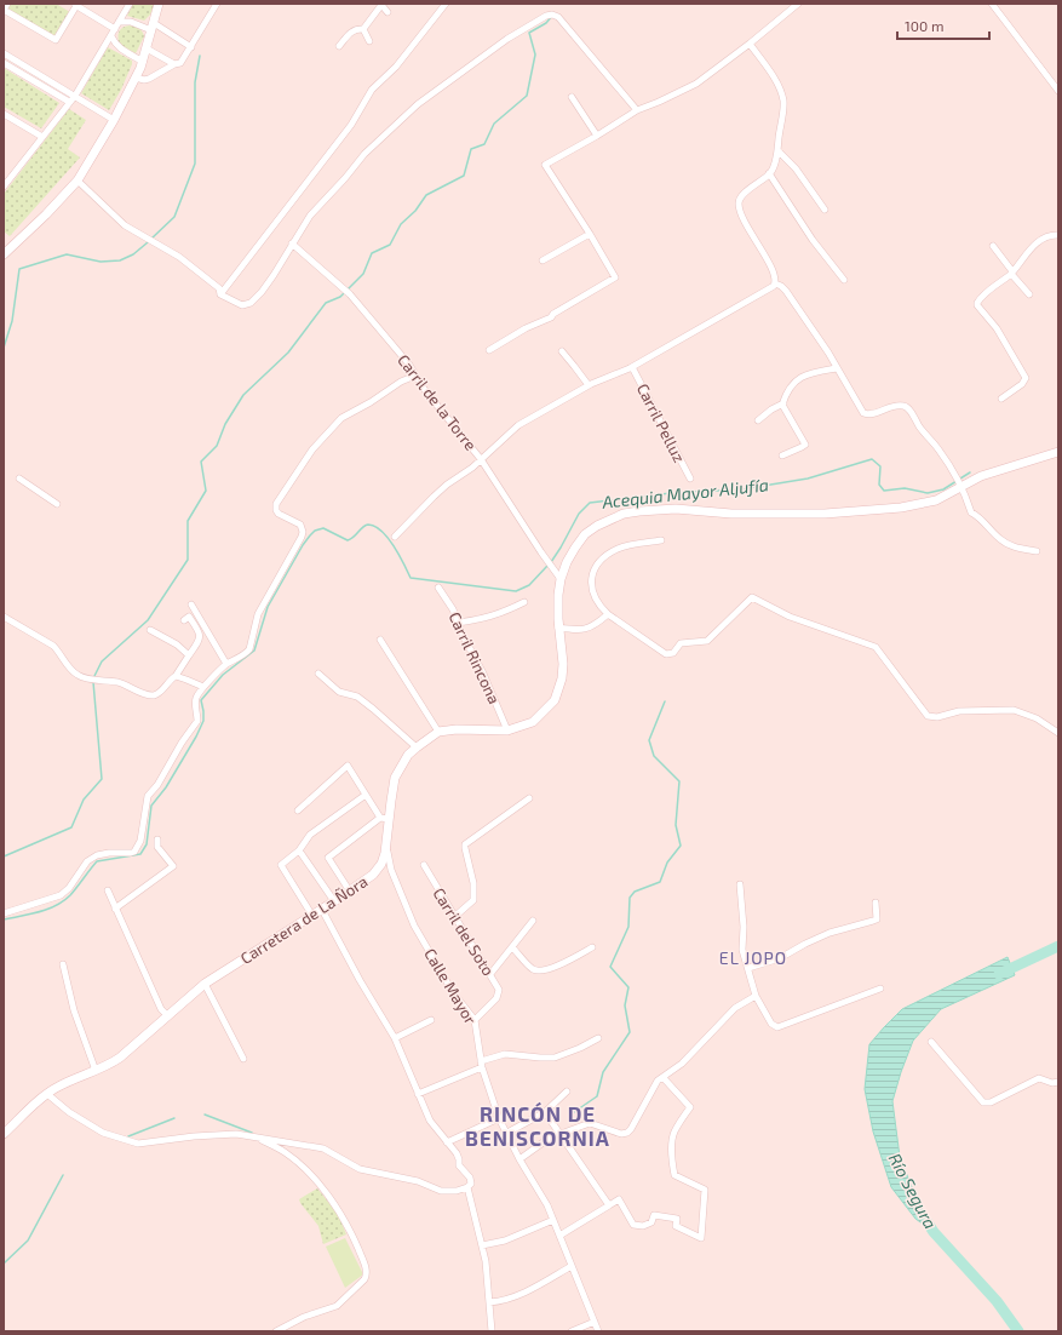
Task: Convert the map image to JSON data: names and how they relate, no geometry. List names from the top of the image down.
{
  "streets": {
    "main road": ["Carretera de La Ñora"],
    "street": [
      "Carril de la Torre",
      "Carril Pelluz",
      "Carril Rincona",
      "Carril del Soto",
      "Calle Mayor"
    ]
  },
  "crossings": [
    ["Carretera de La Ñora", "Calle Mayor"],
    ["Carril del Soto", "Calle Mayor"]
  ],
  "districts": ["EL JOPO", "RINCÓN DE BENISCORNIA"],
  "water": ["Acequia Mayor Aljufía", "Río Segura"],
  "scale_bar": "100 m"
}
